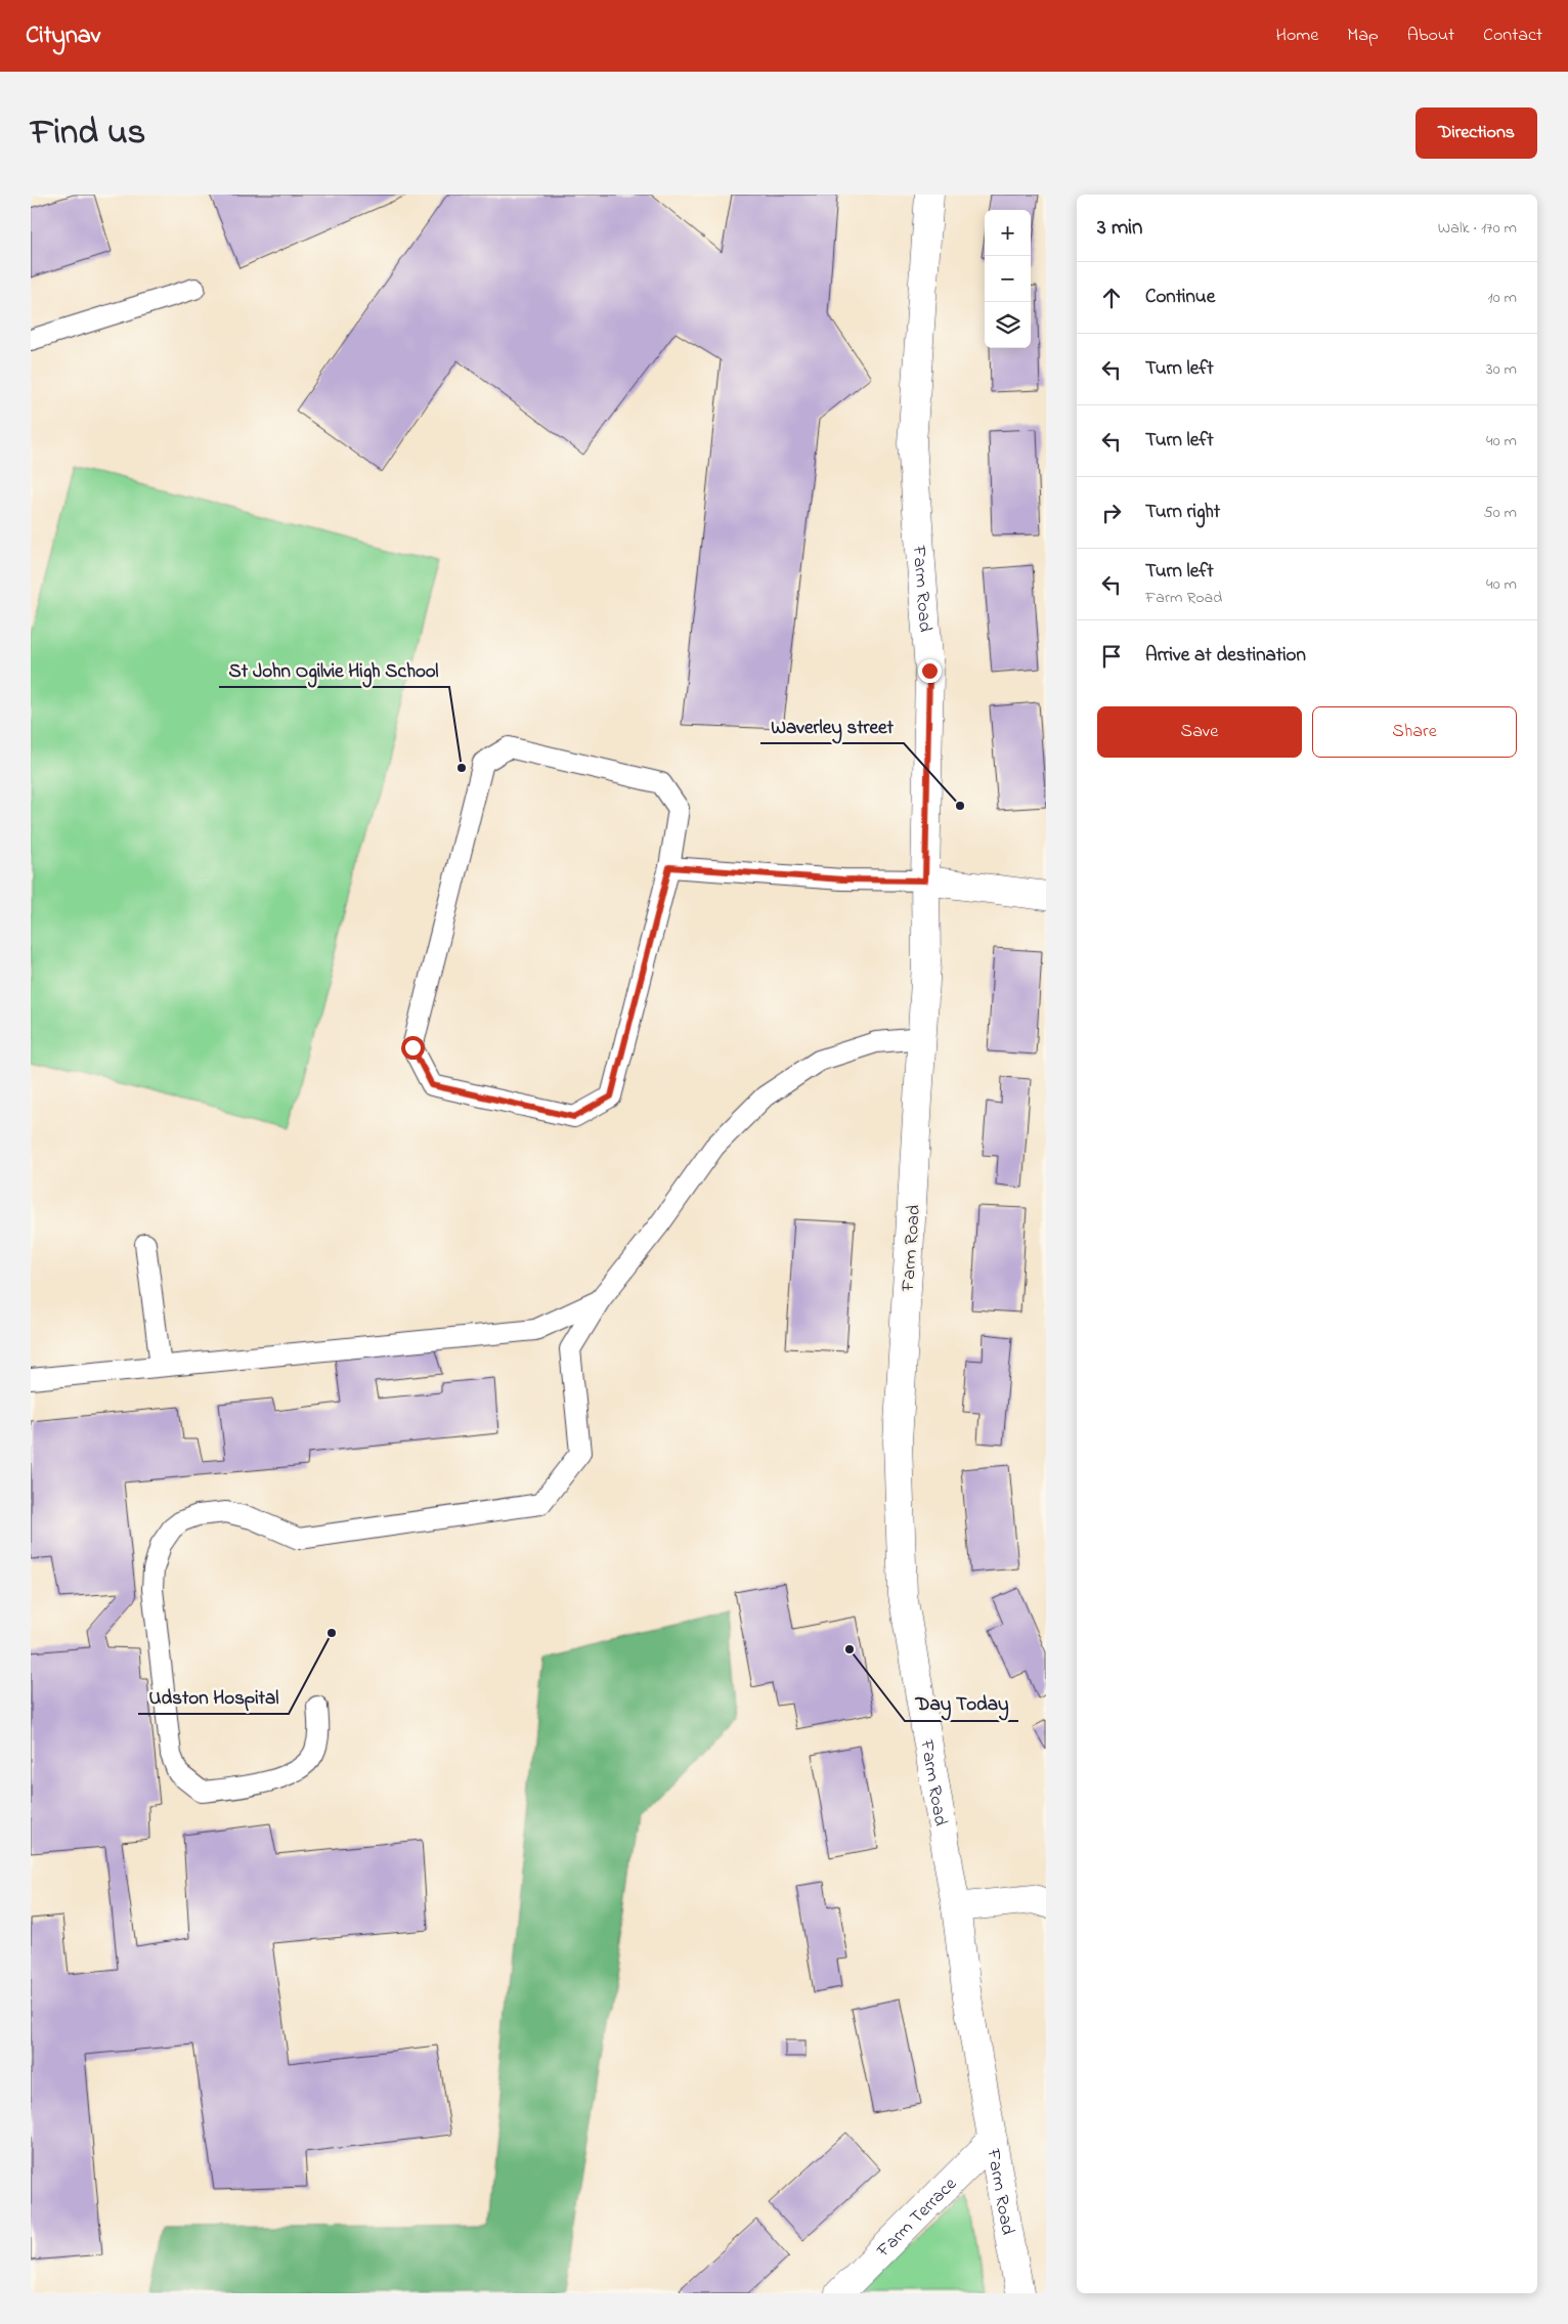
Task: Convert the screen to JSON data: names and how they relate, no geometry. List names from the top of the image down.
{
  "streets": {
    "street": ["Farm Road", "Farm Terrace"]
  },
  "crossings": [
    ["Farm Road", "Farm Terrace"]
  ],
  "places": [
    "St John Ogilvie High School",
    "Waverley street",
    "Udston Hospital",
    "Day Today"
  ],
  "page": {
    "header": "Citynav",
    "nav": [
      "Home",
      "Map",
      "About",
      "Contact"
    ],
    "title": "Find us",
    "buttons": [
      "Directions",
      ["Save", "Share"]
    ],
    "heading": ["3 min", "Walk · 170 m"],
    "map_buttons": ["+", "−"],
    "list": [
      ["Continue", "10 m"],
      ["Turn left", "30 m"],
      ["Turn left", "40 m"],
      ["Turn right", "50 m"],
      ["Turn left", "Farm Road", "40 m"],
      "Arrive at destination"
    ]
  }
}
